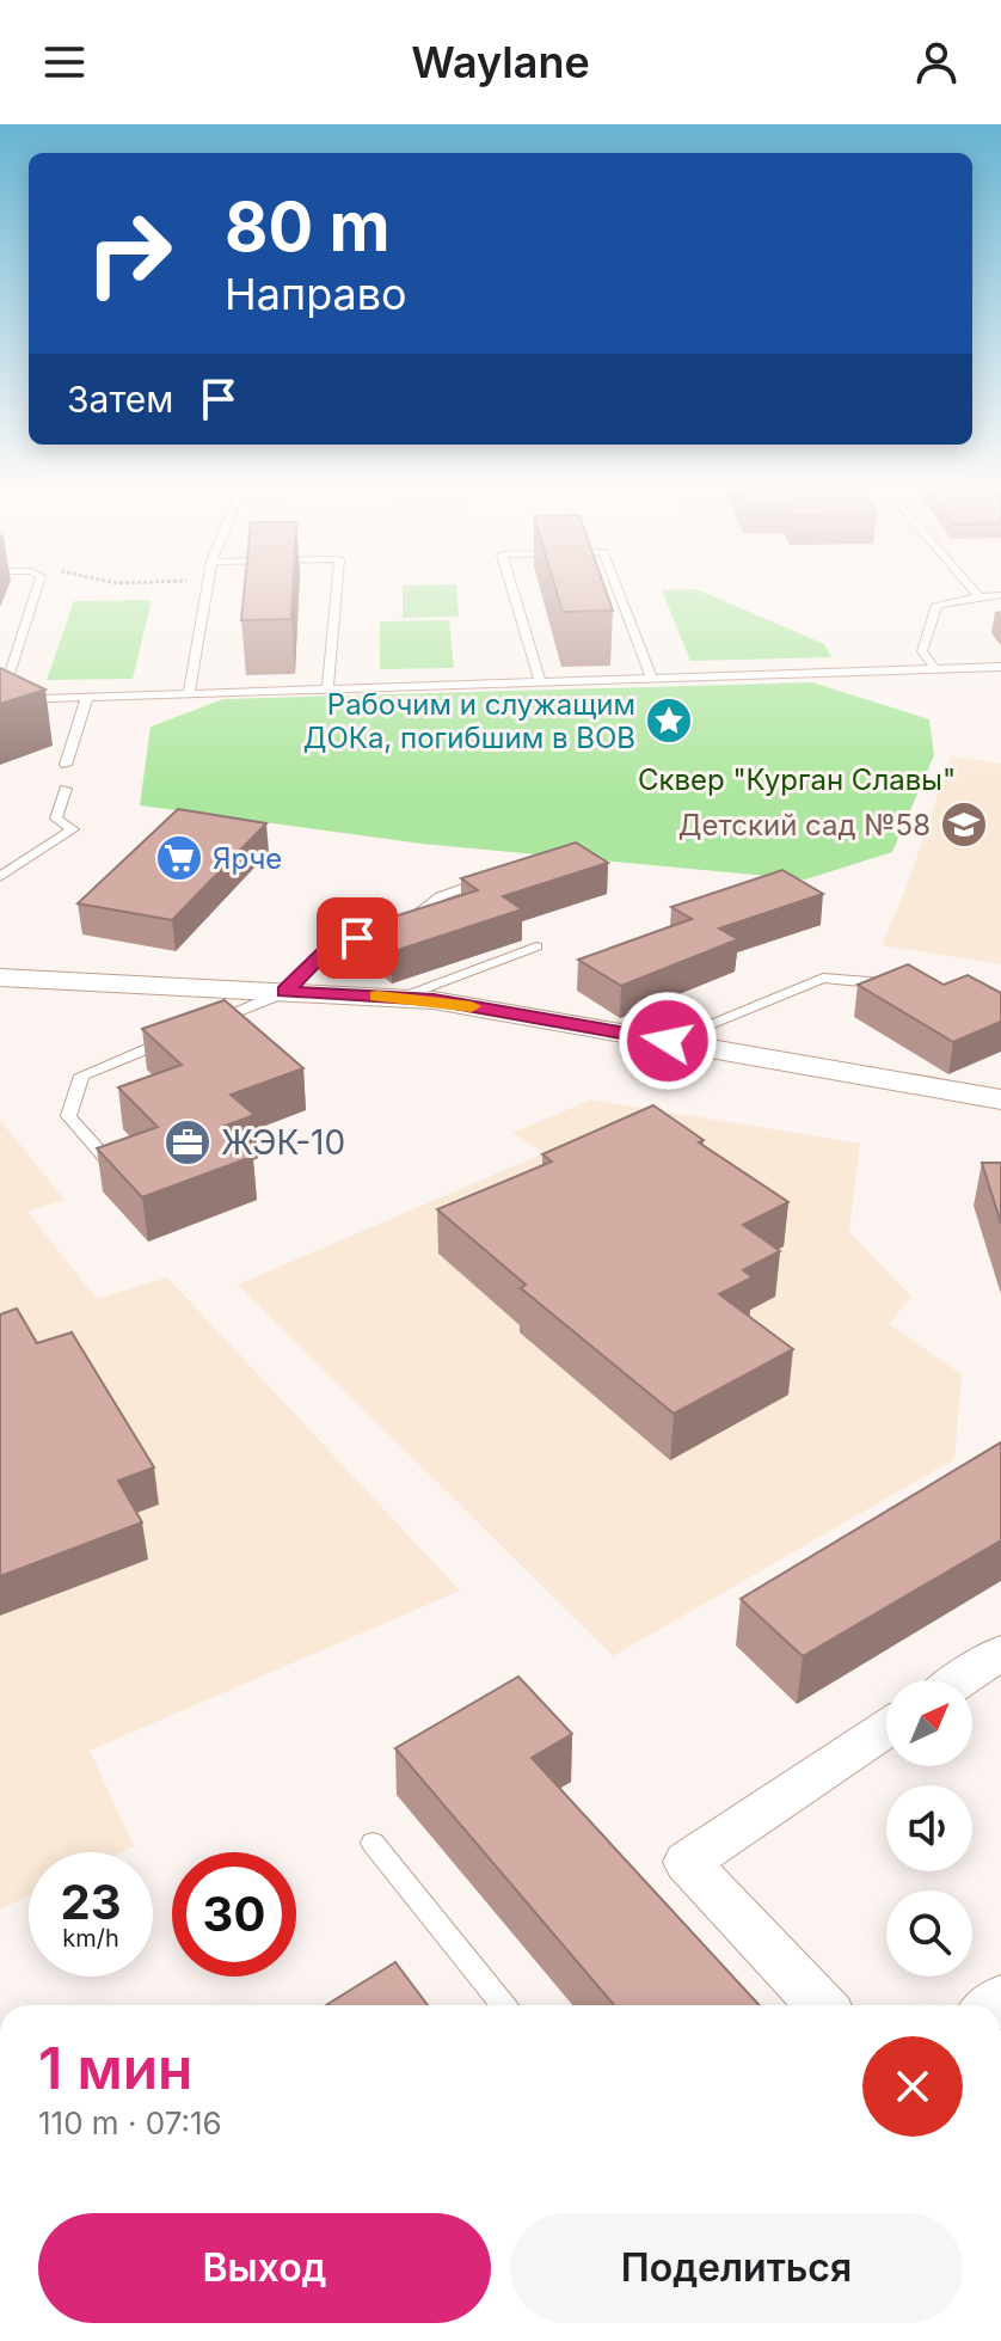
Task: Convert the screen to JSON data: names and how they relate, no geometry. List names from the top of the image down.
{
  "parks": ["Сквер \"Курган Славы\""],
  "places": {
    "place": ["Рабочим и служащим ДОКа, погибшим в ВОВ"],
    "school or university": ["Детский сад №58"],
    "supermarket": ["Ярче"],
    "office": ["ЖЭК-10"]
  },
  "north": "top right",
  "page": {
    "header": "Waylane",
    "turn": ["80 m", "Направо"],
    "then": "Затем",
    "speed": "23 km/h",
    "limit": "30",
    "heading": ["1 мин", "110 m · 07:16"],
    "buttons": ["Выход", "Поделиться"]
  }
}
